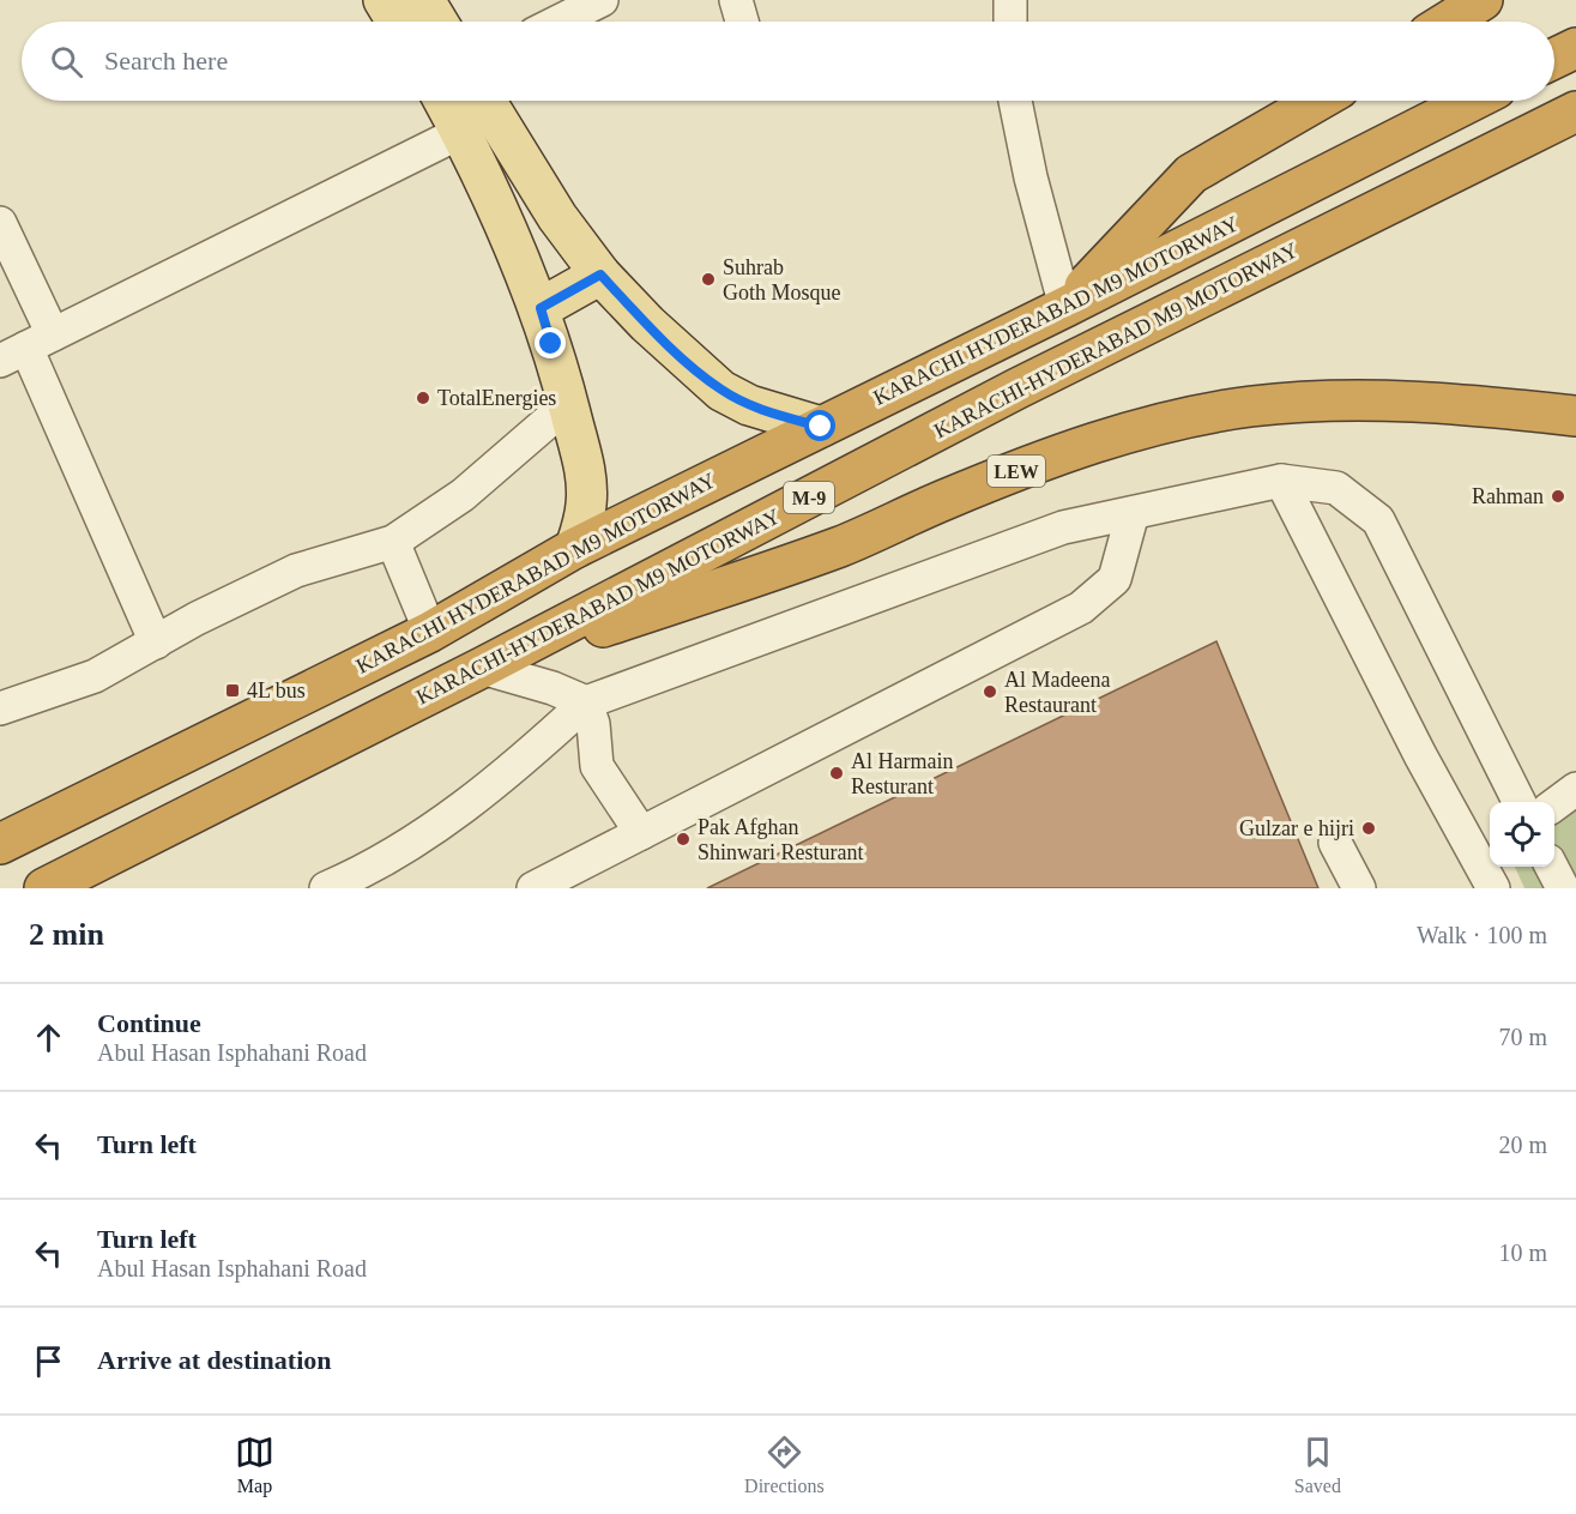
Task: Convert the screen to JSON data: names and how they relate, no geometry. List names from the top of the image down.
{
  "streets": {
    "highway": [
      "KARACHI HYDERABAD M9 MOTORWAY",
      "KARACHI-HYDERABAD M9 MOTORWAY",
      "LEW",
      "M-9"
    ]
  },
  "crossings": [
    ["KARACHI-HYDERABAD M9 MOTORWAY", "LEW"]
  ],
  "places": {
    "other": [
      "Suhrab Goth Mosque",
      "TotalEnergies",
      "Rahman",
      "Al Madeena Restaurant",
      "Al Harmain Resturant",
      "Gulzar e hijri",
      "Pak Afghan Shinwari Resturant"
    ],
    "transit": ["4L bus"]
  },
  "page": {
    "search": "Search here",
    "heading": ["2 min", "Walk · 100 m"],
    "list": [
      ["Continue", "Abul Hasan Isphahani Road", "70 m"],
      ["Turn left", "20 m"],
      ["Turn left", "Abul Hasan Isphahani Road", "10 m"],
      "Arrive at destination"
    ],
    "nav": ["Map", "Directions", "Saved"]
  }
}
